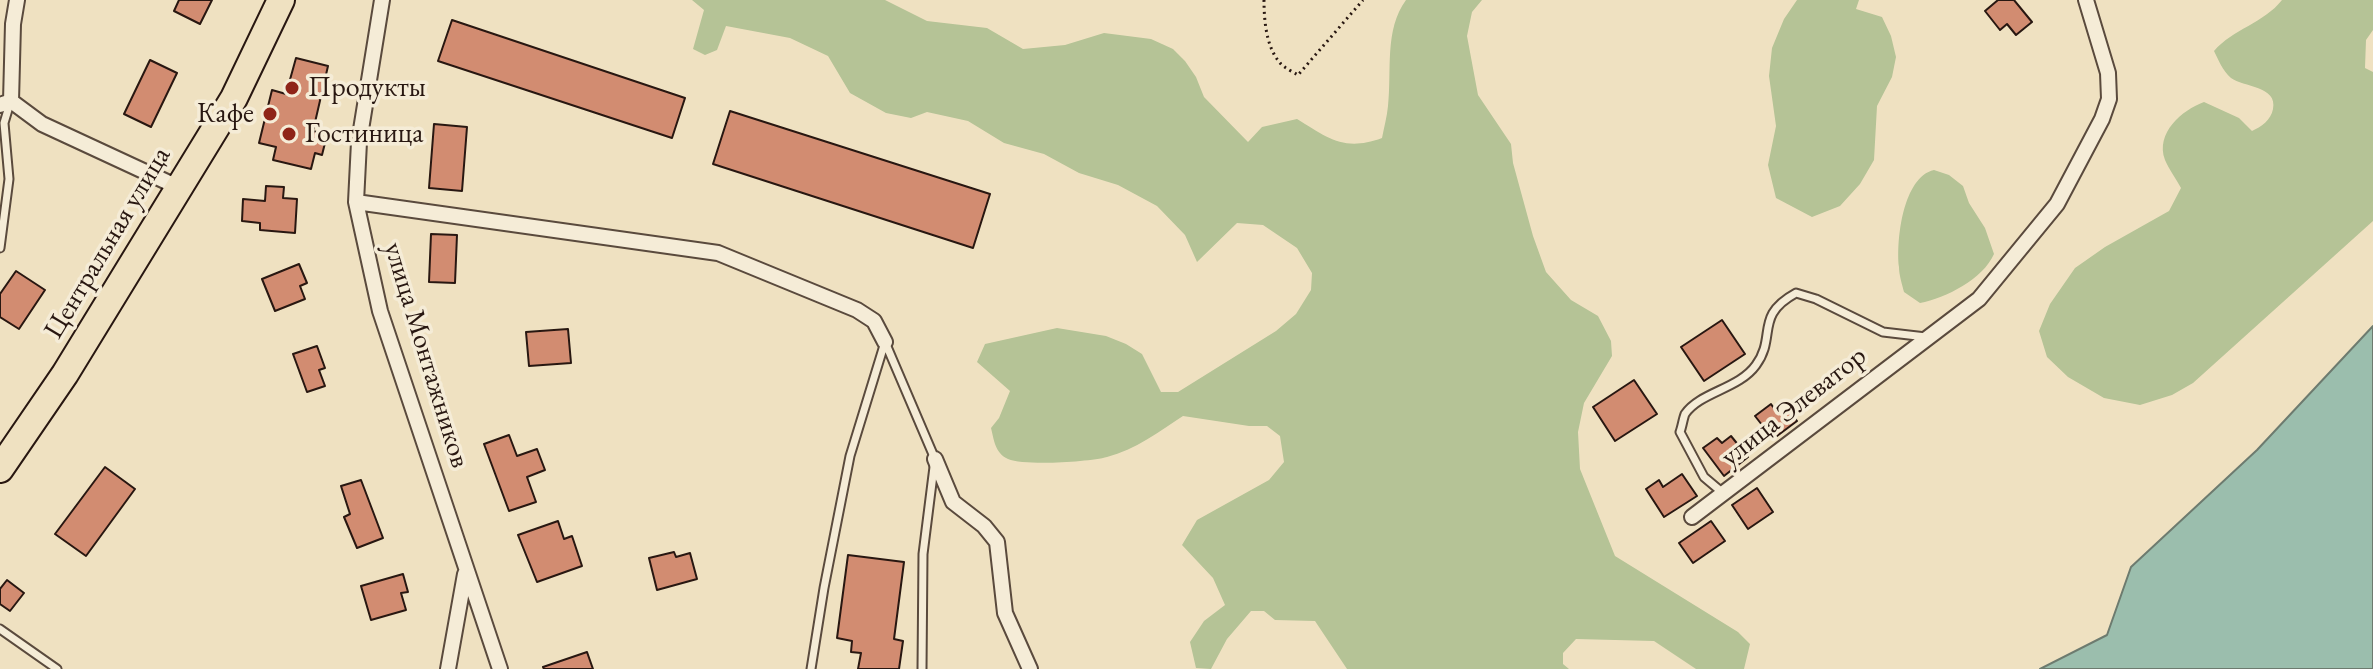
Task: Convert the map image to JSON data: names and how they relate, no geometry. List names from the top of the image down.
{
  "streets": {
    "highway": ["Центральная улица"],
    "street": ["улица Монтажников", "улица Элеватор"]
  },
  "places": ["Продукты", "Кафе", "Гостиница"]
}
